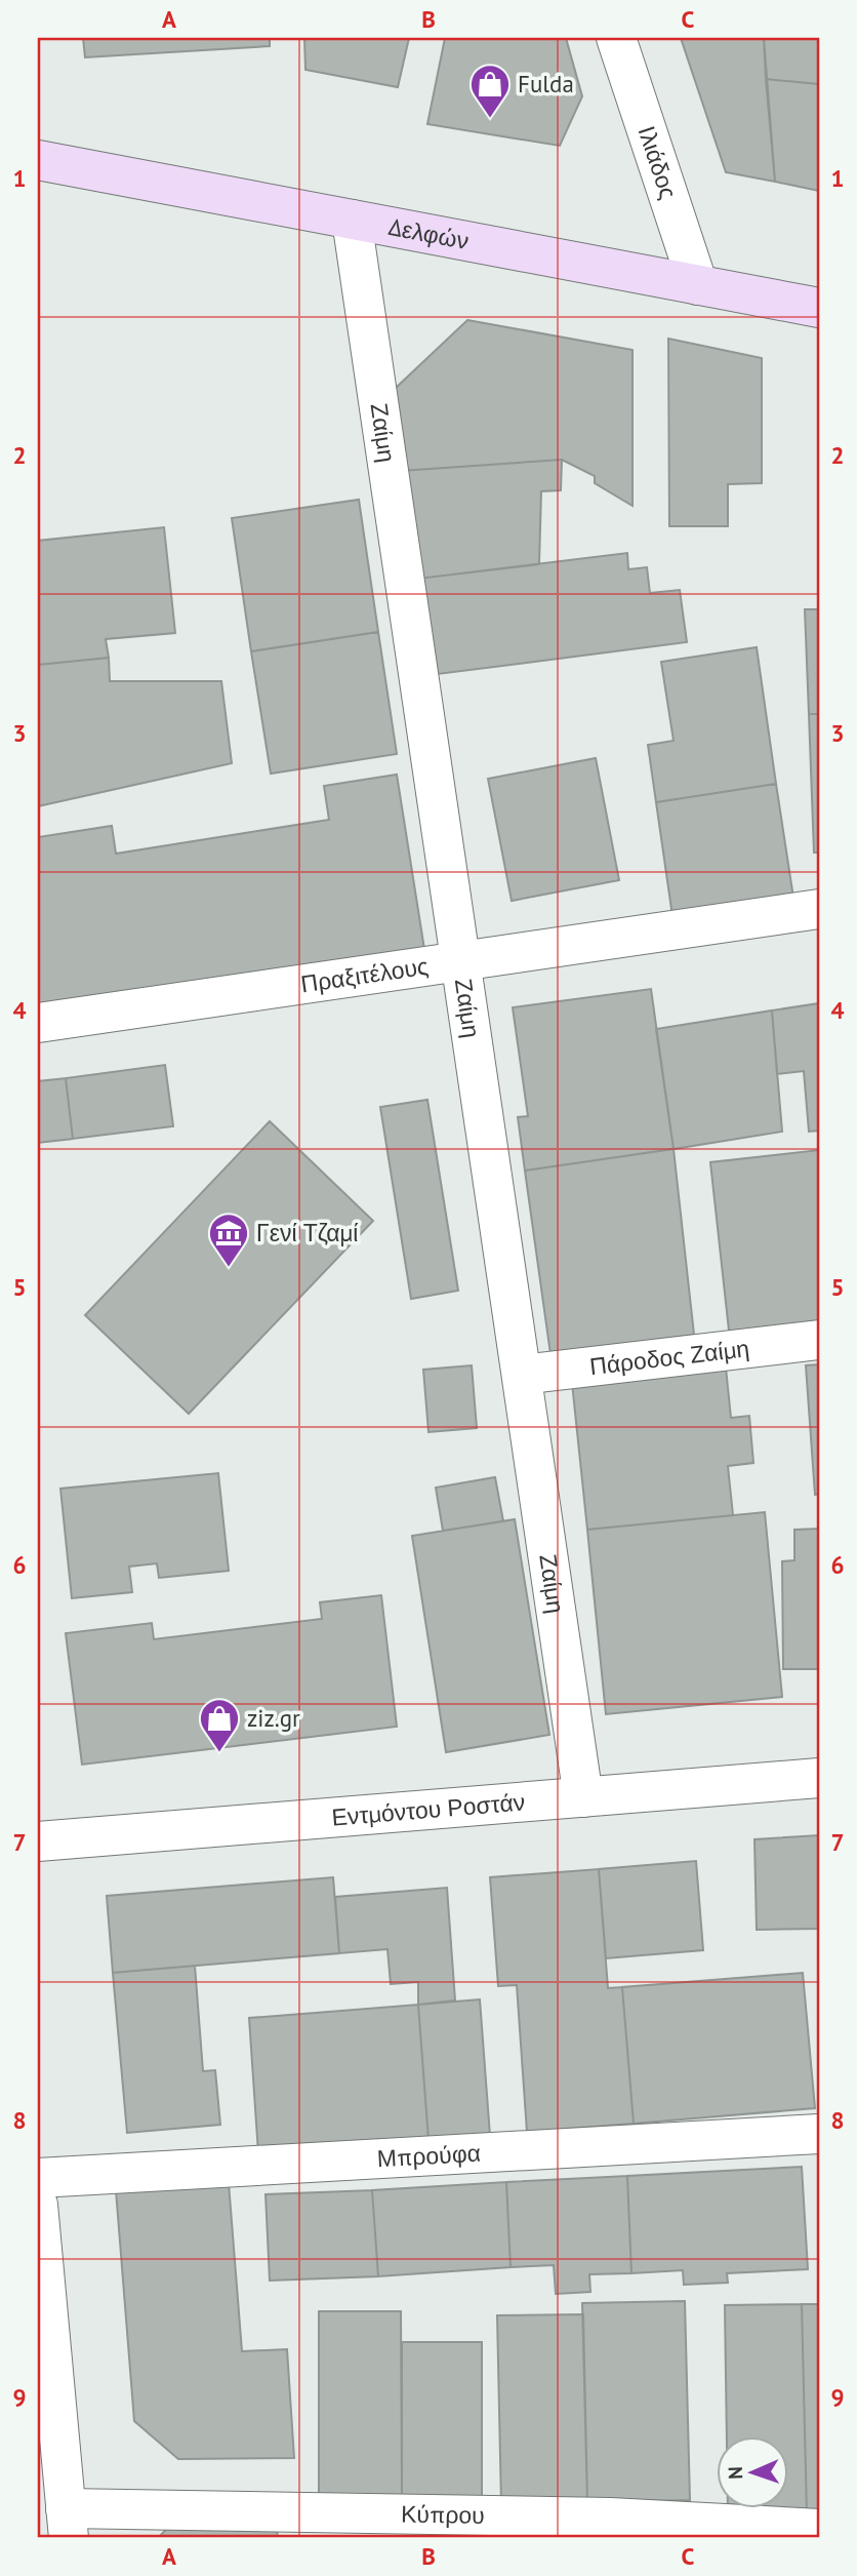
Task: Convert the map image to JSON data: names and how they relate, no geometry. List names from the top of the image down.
{
  "streets": {
    "main road": ["Δελφών"],
    "street": [
      "Ιλιάδος",
      "Ζαίμη",
      "Πραξιτέλους",
      "Πάροδος Ζαίμη",
      "Εντμόντου Ροστάν",
      "Μπρούφα",
      "Κύπρου"
    ]
  },
  "crossings": [
    ["Ιλιάδος", "Δελφών"],
    ["Δελφών", "Ζαίμη"],
    ["Ζαίμη", "Πραξιτέλους"],
    ["Ζαίμη", "Πάροδος Ζαίμη"],
    ["Ζαίμη", "Εντμόντου Ροστάν"]
  ],
  "places": {
    "shop": ["Fulda", "ziz.gr"],
    "museum": ["Γενί Τζαμί"]
  },
  "north": "left",
  "grid": {
    "columns": ["A", "B", "C"],
    "rows": [
      "1",
      "2",
      "3",
      "4",
      "5",
      "6",
      "7",
      "8",
      "9"
    ]
  }
}
